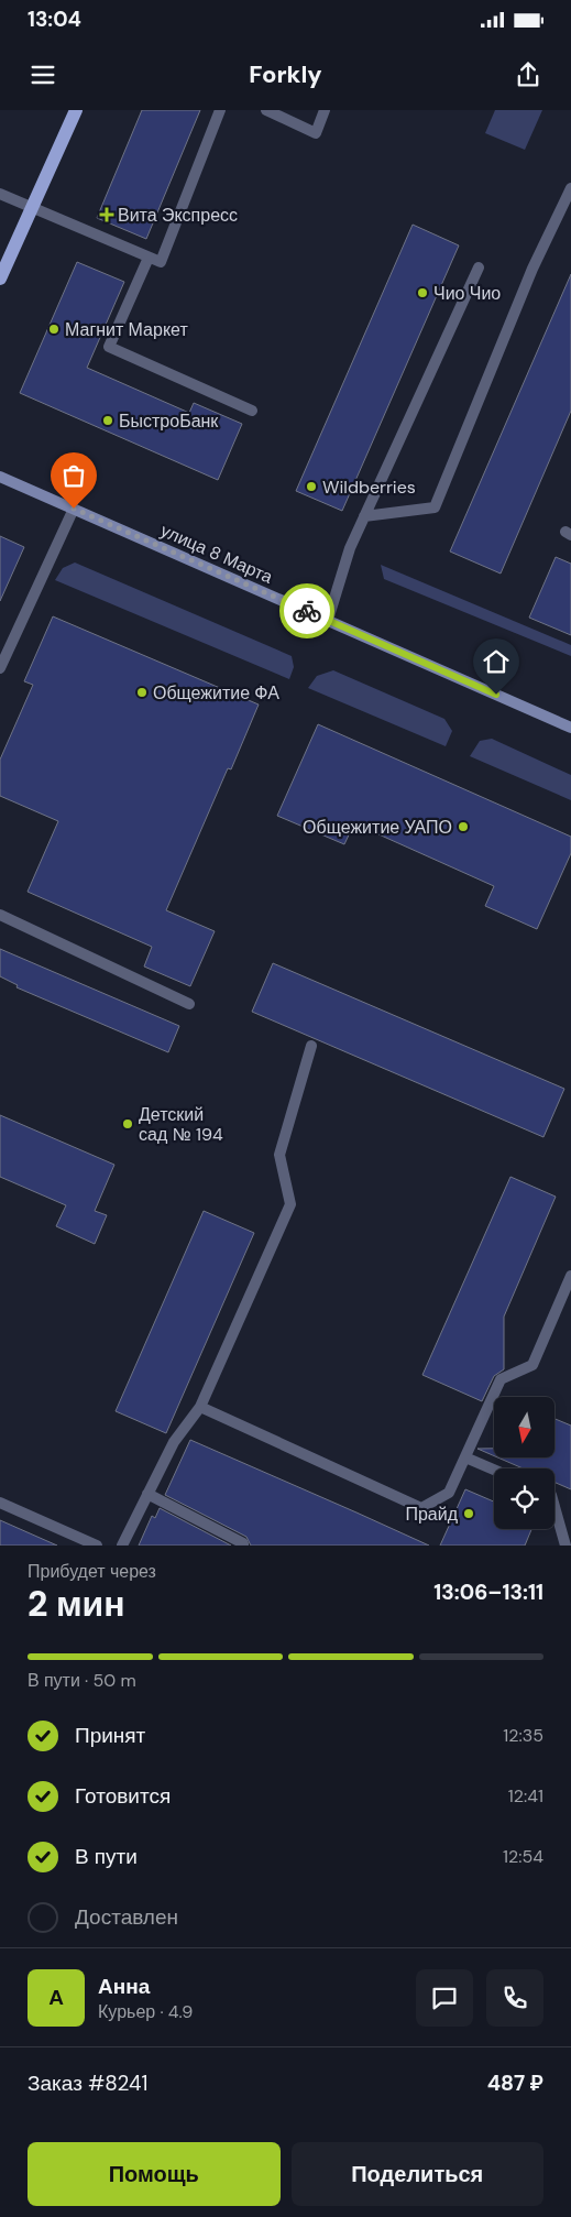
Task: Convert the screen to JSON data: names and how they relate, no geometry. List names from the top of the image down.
{
  "streets": {
    "main road": ["улица 8 Марта"]
  },
  "places": {
    "health": ["Вита Экспресс"],
    "other": [
      "Чио Чио",
      "Магнит Маркет",
      "БыстроБанк",
      "Wildberries",
      "Общежитие ФА",
      "Общежитие УАПО",
      "Детский сад № 194",
      "Прайд"
    ]
  },
  "north": "bottom",
  "page": {
    "status": "13:04",
    "header": "Forkly",
    "heading": ["2 мин", "Прибудет через", "13:06–13:11"],
    "panel": [
      "Анна",
      "Курьер · 4.9",
      "Заказ #8241",
      "487 ₽"
    ],
    "bar": "В пути · 50 m",
    "list": [
      ["Принят", "12:35"],
      ["Готовится", "12:41"],
      ["В пути", "12:54"],
      "Доставлен"
    ],
    "round": "А",
    "buttons": ["Помощь", "Поделиться"]
  }
}
